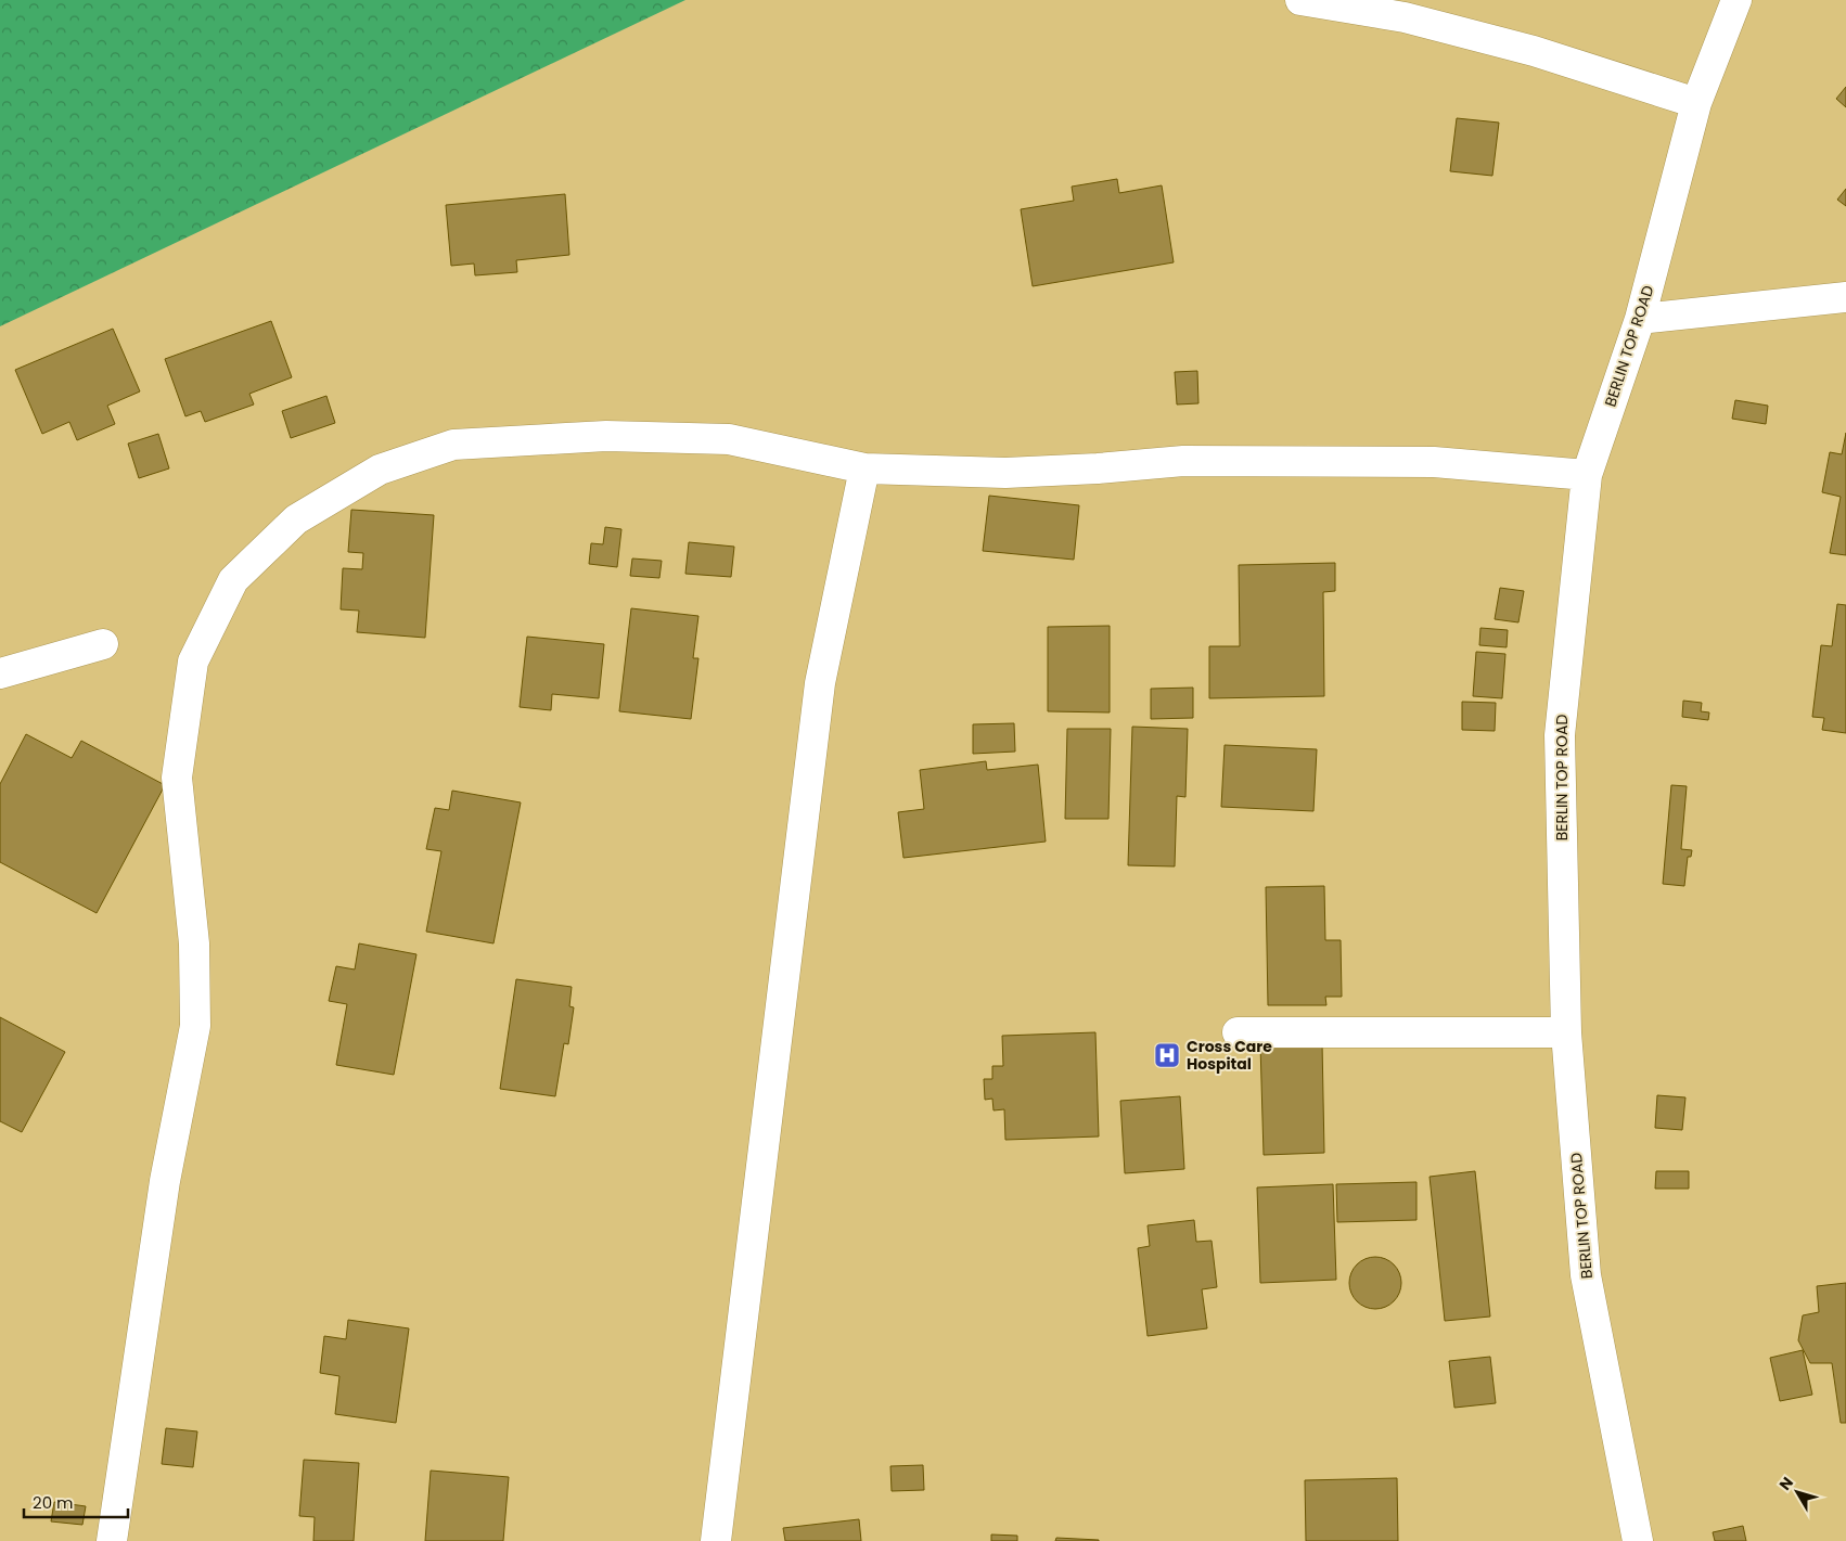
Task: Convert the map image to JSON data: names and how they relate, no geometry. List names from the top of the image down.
{
  "streets": {
    "street": ["BERLIN TOP ROAD"]
  },
  "places": {
    "hospital": ["Cross Care Hospital"]
  },
  "scale_bar": "20 m",
  "north": "top left"
}
